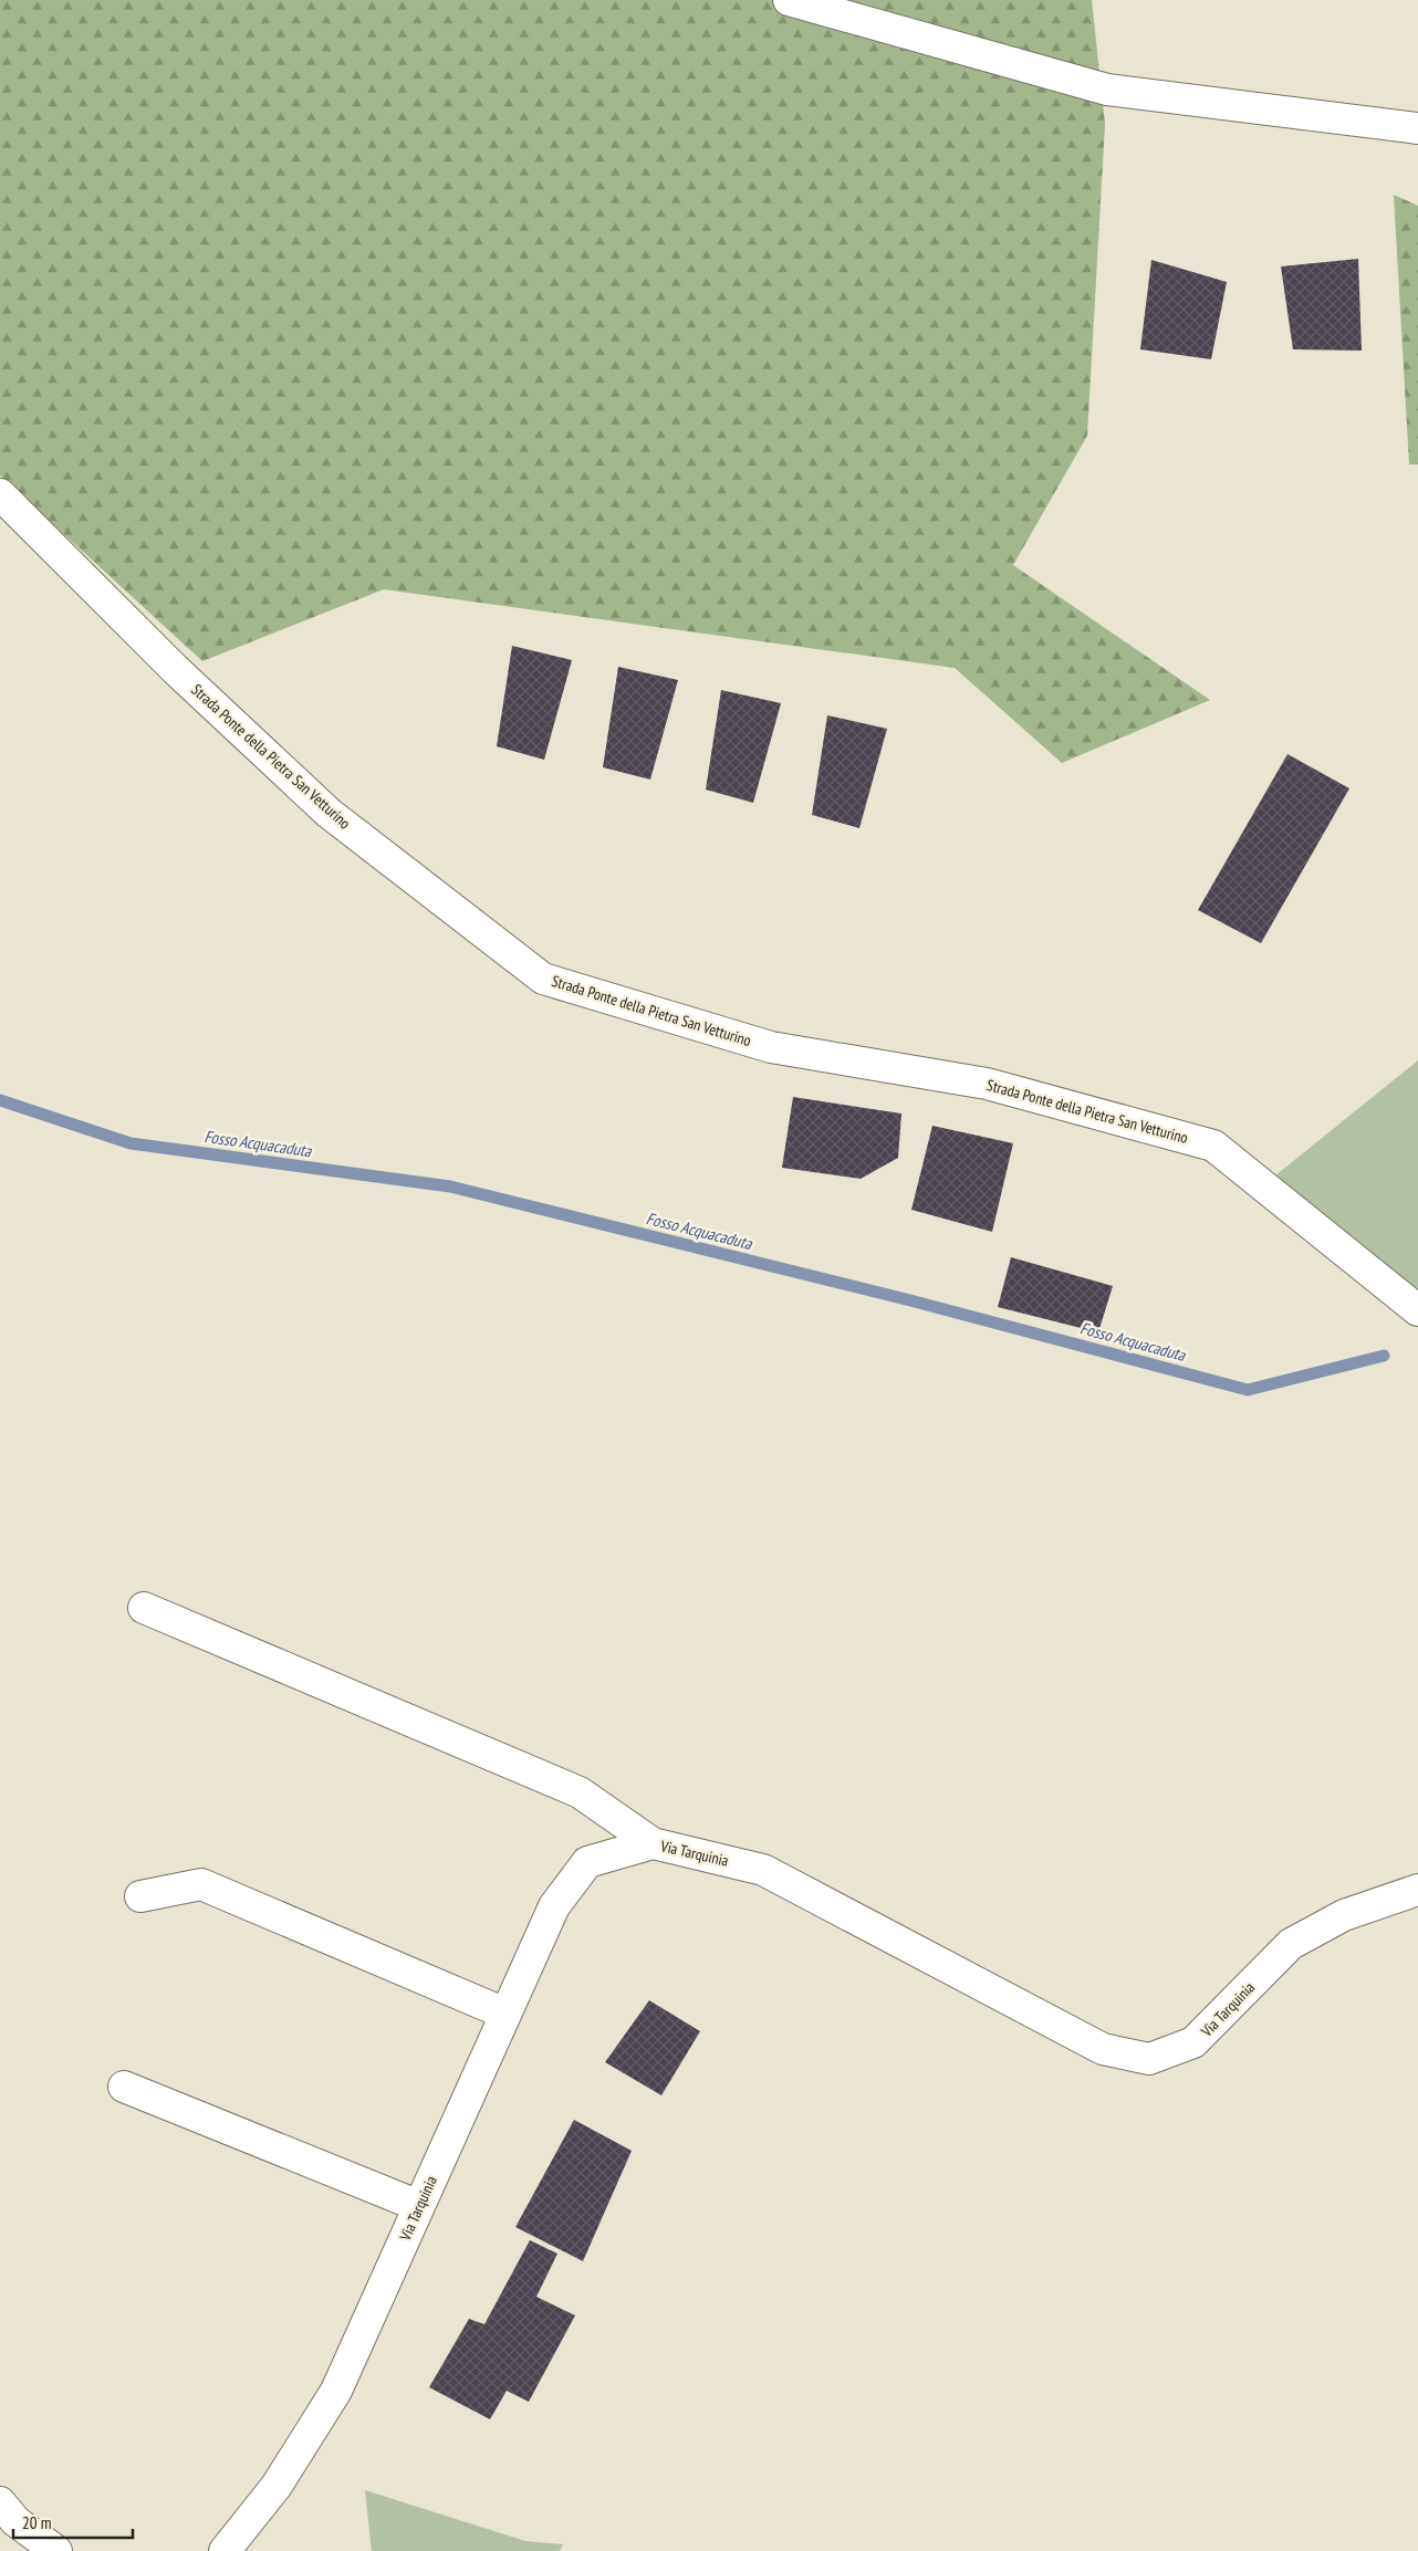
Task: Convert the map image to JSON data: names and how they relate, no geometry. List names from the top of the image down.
{
  "streets": {
    "street": ["Strada Ponte della Pietra San Vetturino", "Via Tarquinia"]
  },
  "water": ["Fosso Acquacaduta"],
  "scale_bar": "20 m"
}
